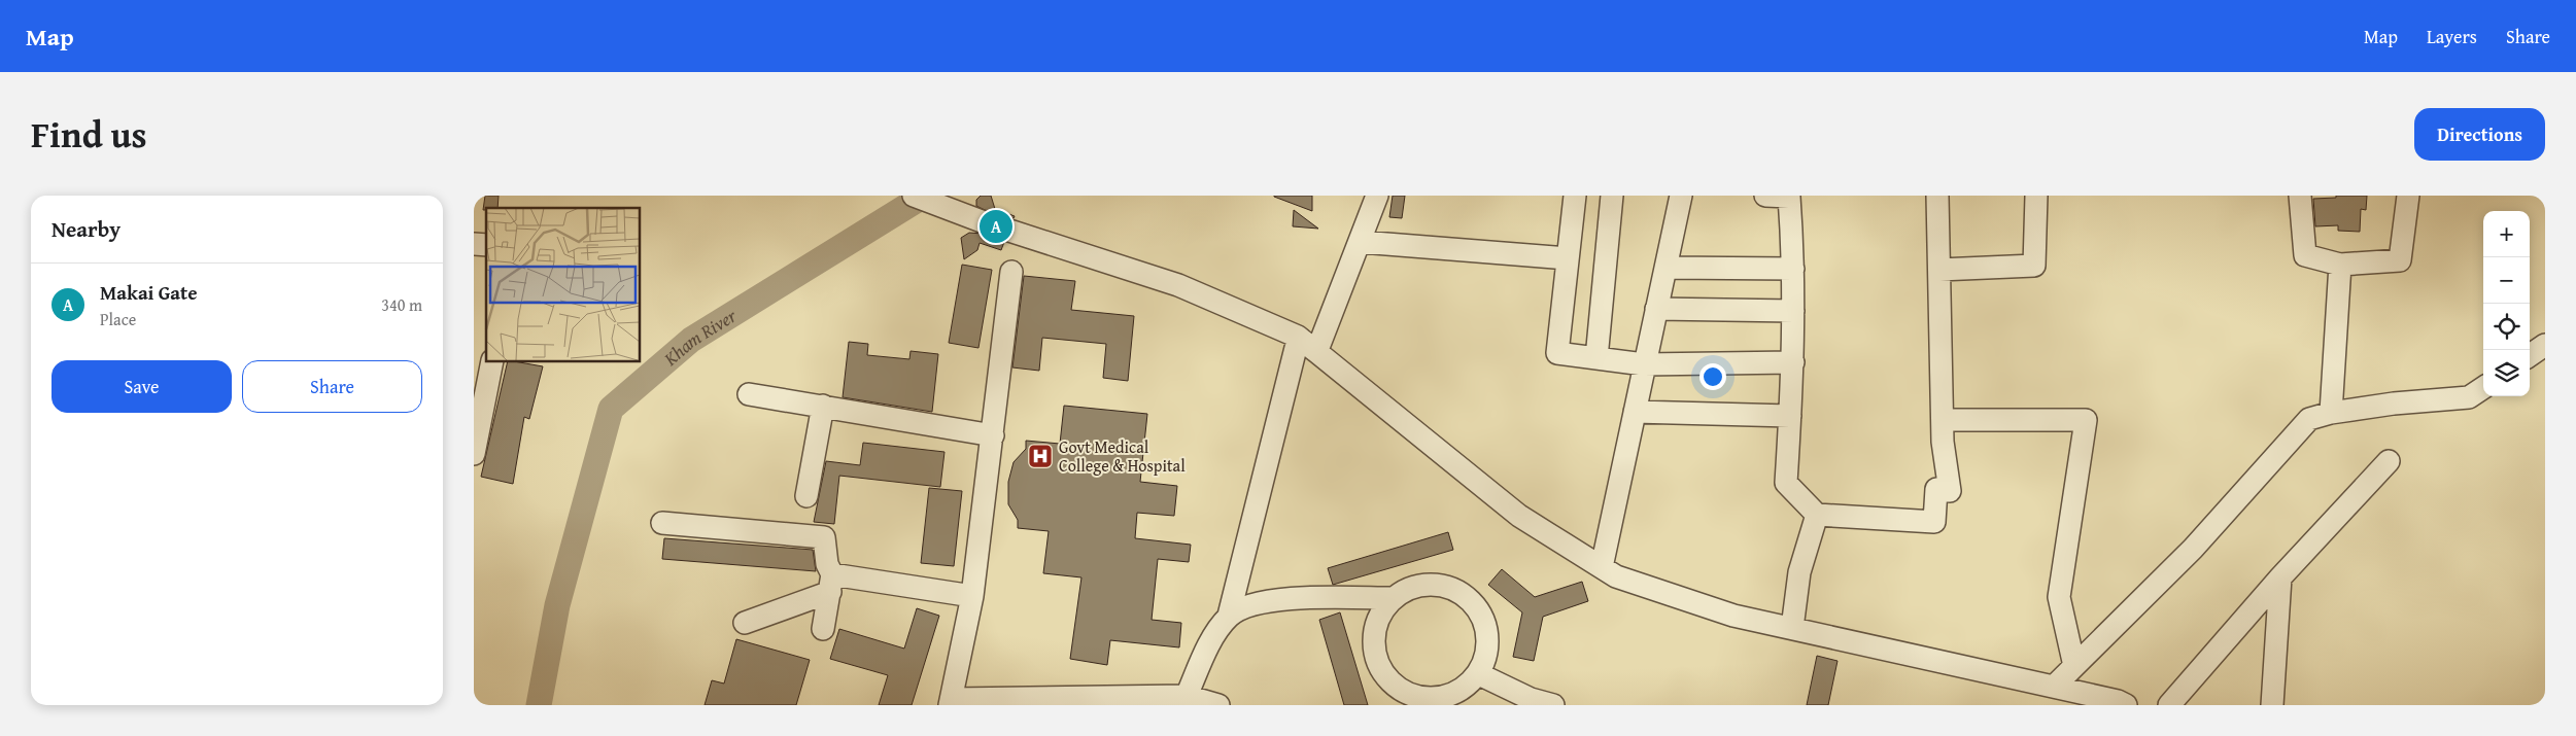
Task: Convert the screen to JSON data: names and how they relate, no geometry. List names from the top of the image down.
{
  "water": ["Kham River"],
  "places": {
    "hospital": ["Govt Medical College & Hospital"]
  },
  "page": {
    "header": "Map",
    "nav": ["Map", "Layers", "Share"],
    "title": "Find us",
    "buttons": [
      "Directions",
      ["Save", "Share"]
    ],
    "heading": "Nearby",
    "pins": "A",
    "map_buttons": ["+", "−"],
    "list": [
      {
        "mark": "A",
        "name": "Makai Gate",
        "note": "Place",
        "value": "340 m"
      }
    ]
  }
}
